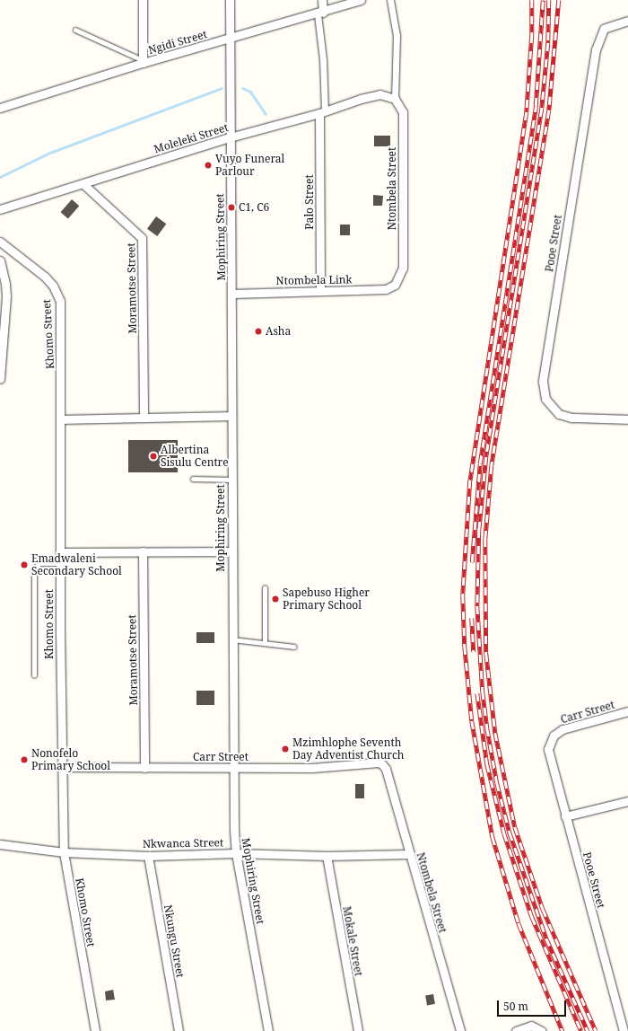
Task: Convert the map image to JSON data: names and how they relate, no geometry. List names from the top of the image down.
{
  "streets": {
    "street": [
      "Ngidi Street",
      "Moleleki Street",
      "Ntombela Street",
      "Palo Street",
      "Mophiring Street",
      "Pooe Street",
      "Ntombela Link",
      "Moramotse Street",
      "Khomo Street",
      "Carr Street",
      "Nkwanca Street",
      "Nkungu Street",
      "Mokale Street"
    ]
  },
  "crossings": [
    ["Ngidi Street", "Mophiring Street"],
    ["Moleleki Street", "Ntombela Street"],
    ["Moleleki Street", "Palo Street"],
    ["Moleleki Street", "Mophiring Street"],
    ["Moleleki Street", "Moramotse Street"],
    ["Ntombela Street", "Ntombela Link"],
    ["Ntombela Street", "Carr Street"],
    ["Ntombela Street", "Nkwanca Street"],
    ["Palo Street", "Ntombela Link"],
    ["Mophiring Street", "Ntombela Link"],
    ["Mophiring Street", "Carr Street"],
    ["Mophiring Street", "Nkwanca Street"],
    ["Pooe Street", "Carr Street"],
    ["Moramotse Street", "Carr Street"],
    ["Khomo Street", "Carr Street"],
    ["Khomo Street", "Nkwanca Street"],
    ["Nkwanca Street", "Nkungu Street"],
    ["Nkwanca Street", "Mokale Street"]
  ],
  "places": [
    "Vuyo Funeral Parlour",
    "C1, C6",
    "Asha",
    "Albertina Sisulu Centre",
    "Emadwaleni Secondary School",
    "Sapebuso Higher Primary School",
    "Mzimhlophe Seventh Day Adventist Church",
    "Nonofelo Primary School"
  ],
  "scale_bar": "50 m"
}
